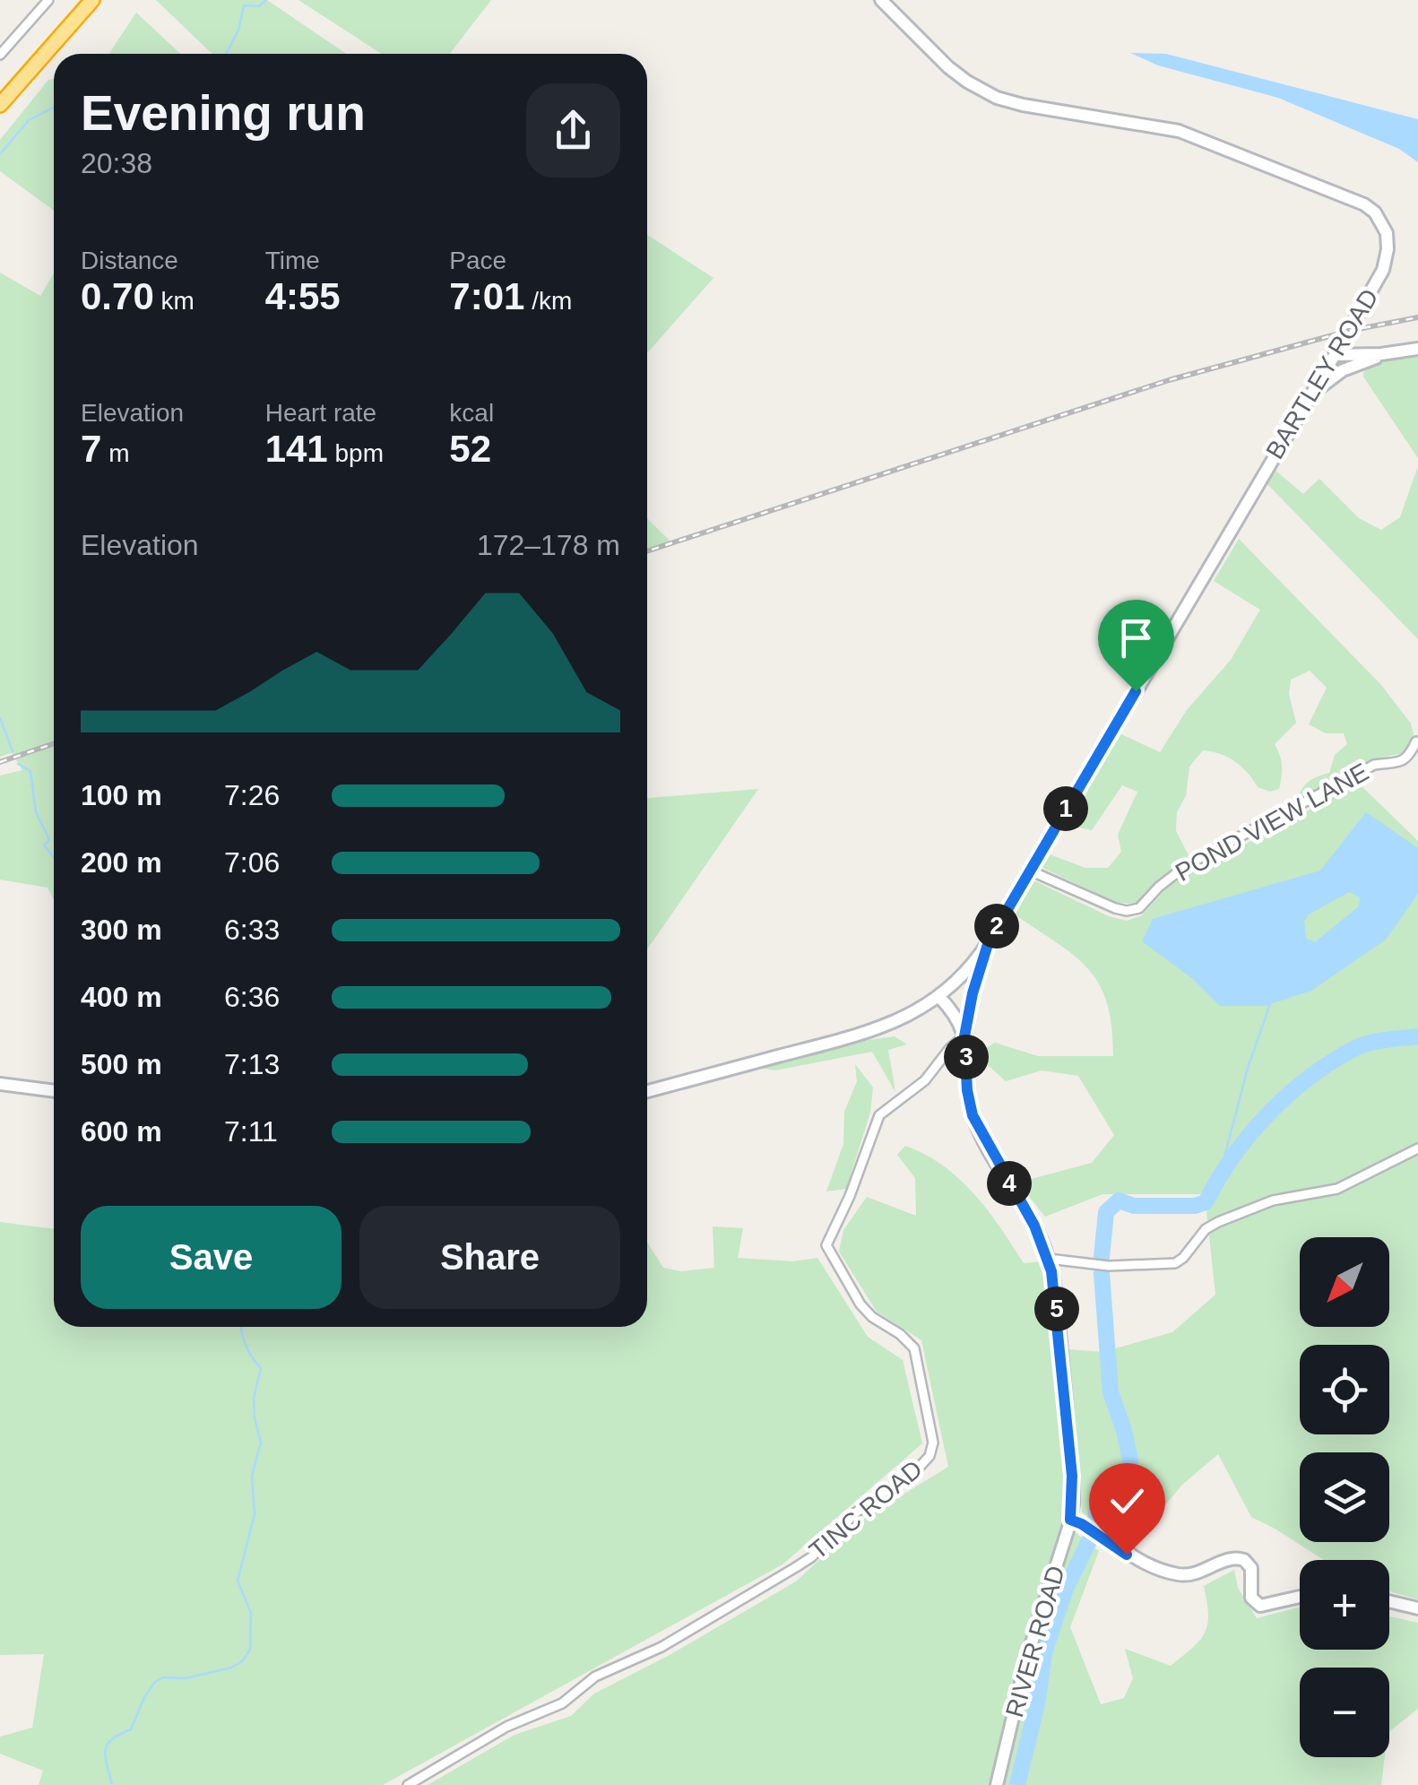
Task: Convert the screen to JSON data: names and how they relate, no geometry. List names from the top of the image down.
{
  "streets": {
    "street": [
      "BARTLEY ROAD",
      "POND VIEW LANE",
      "TINC ROAD",
      "RIVER ROAD"
    ]
  },
  "crossings": [
    ["BARTLEY ROAD", "POND VIEW LANE"],
    ["BARTLEY ROAD", "RIVER ROAD"],
    ["TINC ROAD", "RIVER ROAD"]
  ],
  "north": "bottom left",
  "page": {
    "heading": ["Evening run", "20:38"],
    "stats": [
      ["Distance", "0.70 km"],
      ["Time", "4:55"],
      ["Pace", "7:01 /km"],
      ["Elevation", "7 m"],
      ["Heart rate", "141 bpm"],
      ["kcal", "52"]
    ],
    "chart": ["Elevation", "172–178 m"],
    "list": [
      {
        "name": "100 m",
        "note": "7:26"
      },
      {
        "name": "200 m",
        "note": "7:06"
      },
      {
        "name": "300 m",
        "note": "6:33"
      },
      {
        "name": "400 m",
        "note": "6:36"
      },
      {
        "name": "500 m",
        "note": "7:13"
      },
      {
        "name": "600 m",
        "note": "7:11"
      }
    ],
    "pins": [
      "1",
      "2",
      "3",
      "4",
      "5"
    ],
    "buttons": ["Save", "Share"],
    "map_buttons": ["+", "−"]
  }
}
